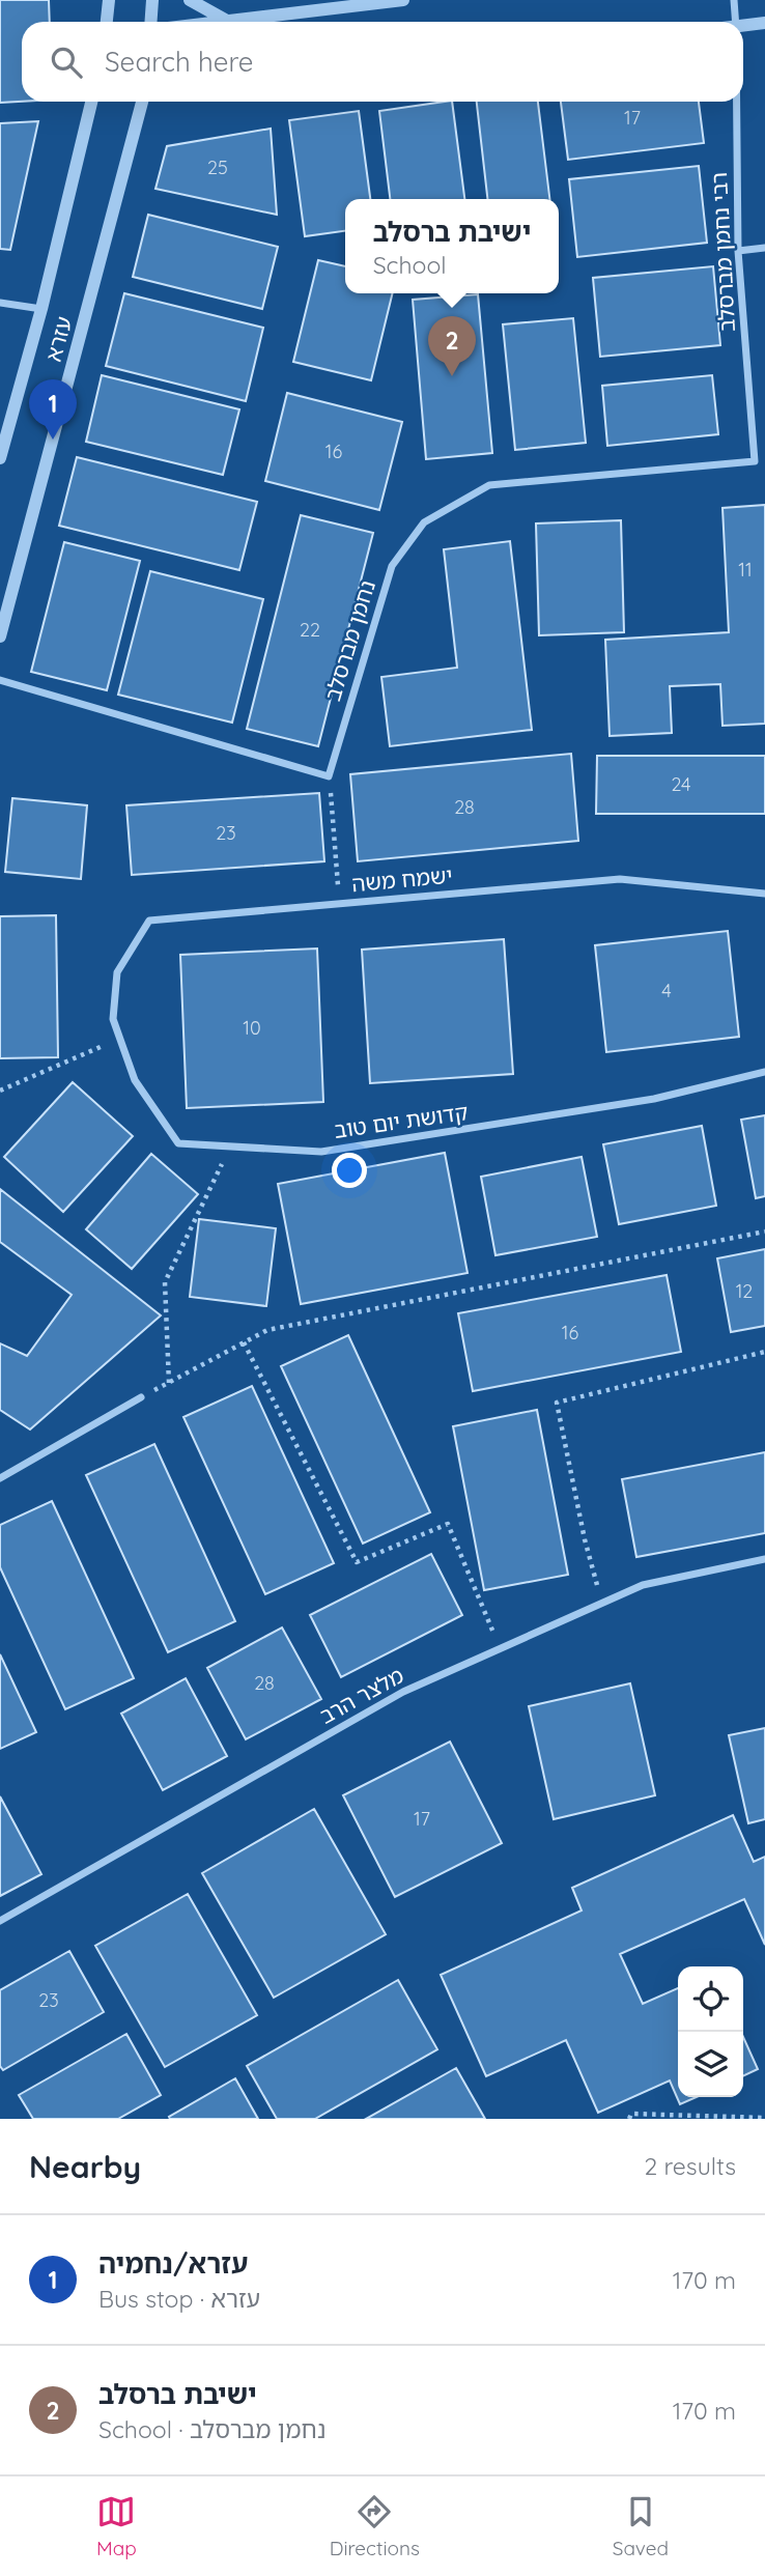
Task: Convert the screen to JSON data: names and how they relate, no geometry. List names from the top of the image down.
{
  "streets": {
    "street": [
      "רבי נחמן מברסלב",
      "עזרא",
      "נחמן מברסלב",
      "ישמח משה",
      "קדושת יום טוב",
      "מלצר הרב"
    ]
  },
  "crossings": [
    ["רבי נחמן מברסלב", "נחמן מברסלב"],
    ["ישמח משה", "קדושת יום טוב"]
  ],
  "house_numbers": [
    "17",
    "25",
    "16",
    "11",
    "22",
    "24",
    "28",
    "23",
    "4",
    "10",
    "12",
    "16",
    "28",
    "17",
    "23"
  ],
  "page": {
    "search": "Search here",
    "popup": ["ישיבת ברסלב", "School"],
    "pins": ["2", "1"],
    "heading": ["Nearby", "2 results"],
    "list": [
      {
        "mark": "1",
        "name": "עזרא/נחמיה",
        "note": "Bus stop · עזרא",
        "value": "170 m"
      },
      {
        "mark": "2",
        "name": "ישיבת ברסלב",
        "note": "School · נחמן מברסלב",
        "value": "170 m"
      }
    ],
    "nav": ["Map", "Directions", "Saved"]
  }
}
